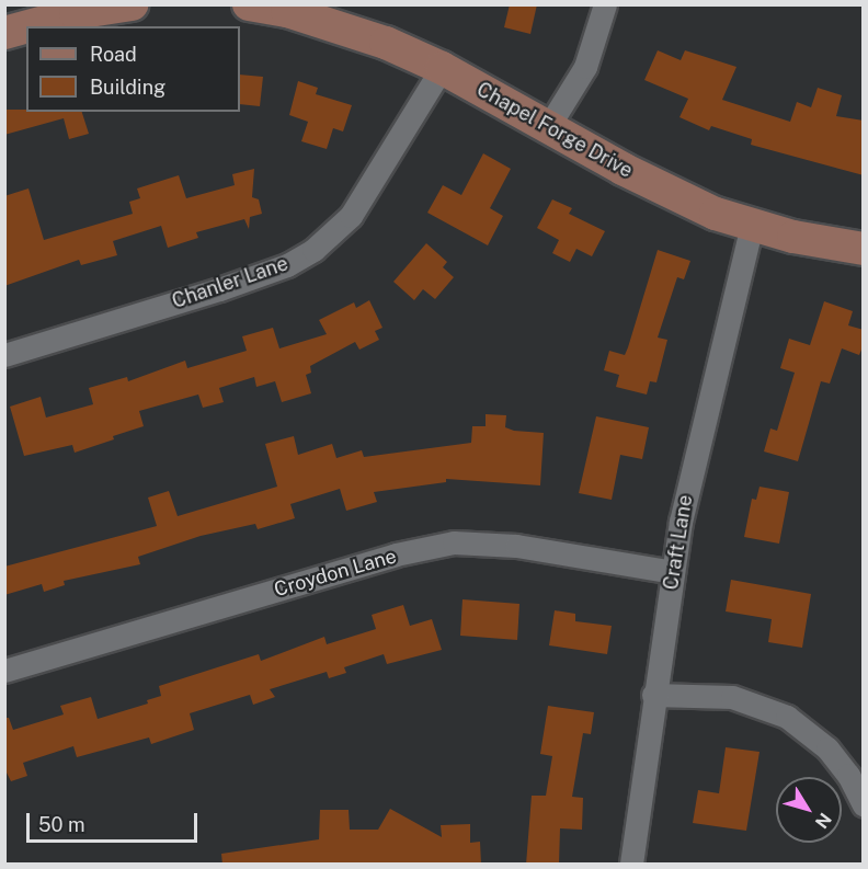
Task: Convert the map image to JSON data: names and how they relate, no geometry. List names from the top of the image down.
{
  "streets": {
    "street": [
      "Chapel Forge Drive",
      "Chanler Lane",
      "Craft Lane",
      "Croydon Lane"
    ]
  },
  "crossings": [
    ["Chapel Forge Drive", "Chanler Lane"],
    ["Chapel Forge Drive", "Craft Lane"],
    ["Craft Lane", "Croydon Lane"]
  ],
  "legend": ["Road", "Building"],
  "scale_bar": "50 m",
  "north": "bottom right"
}
